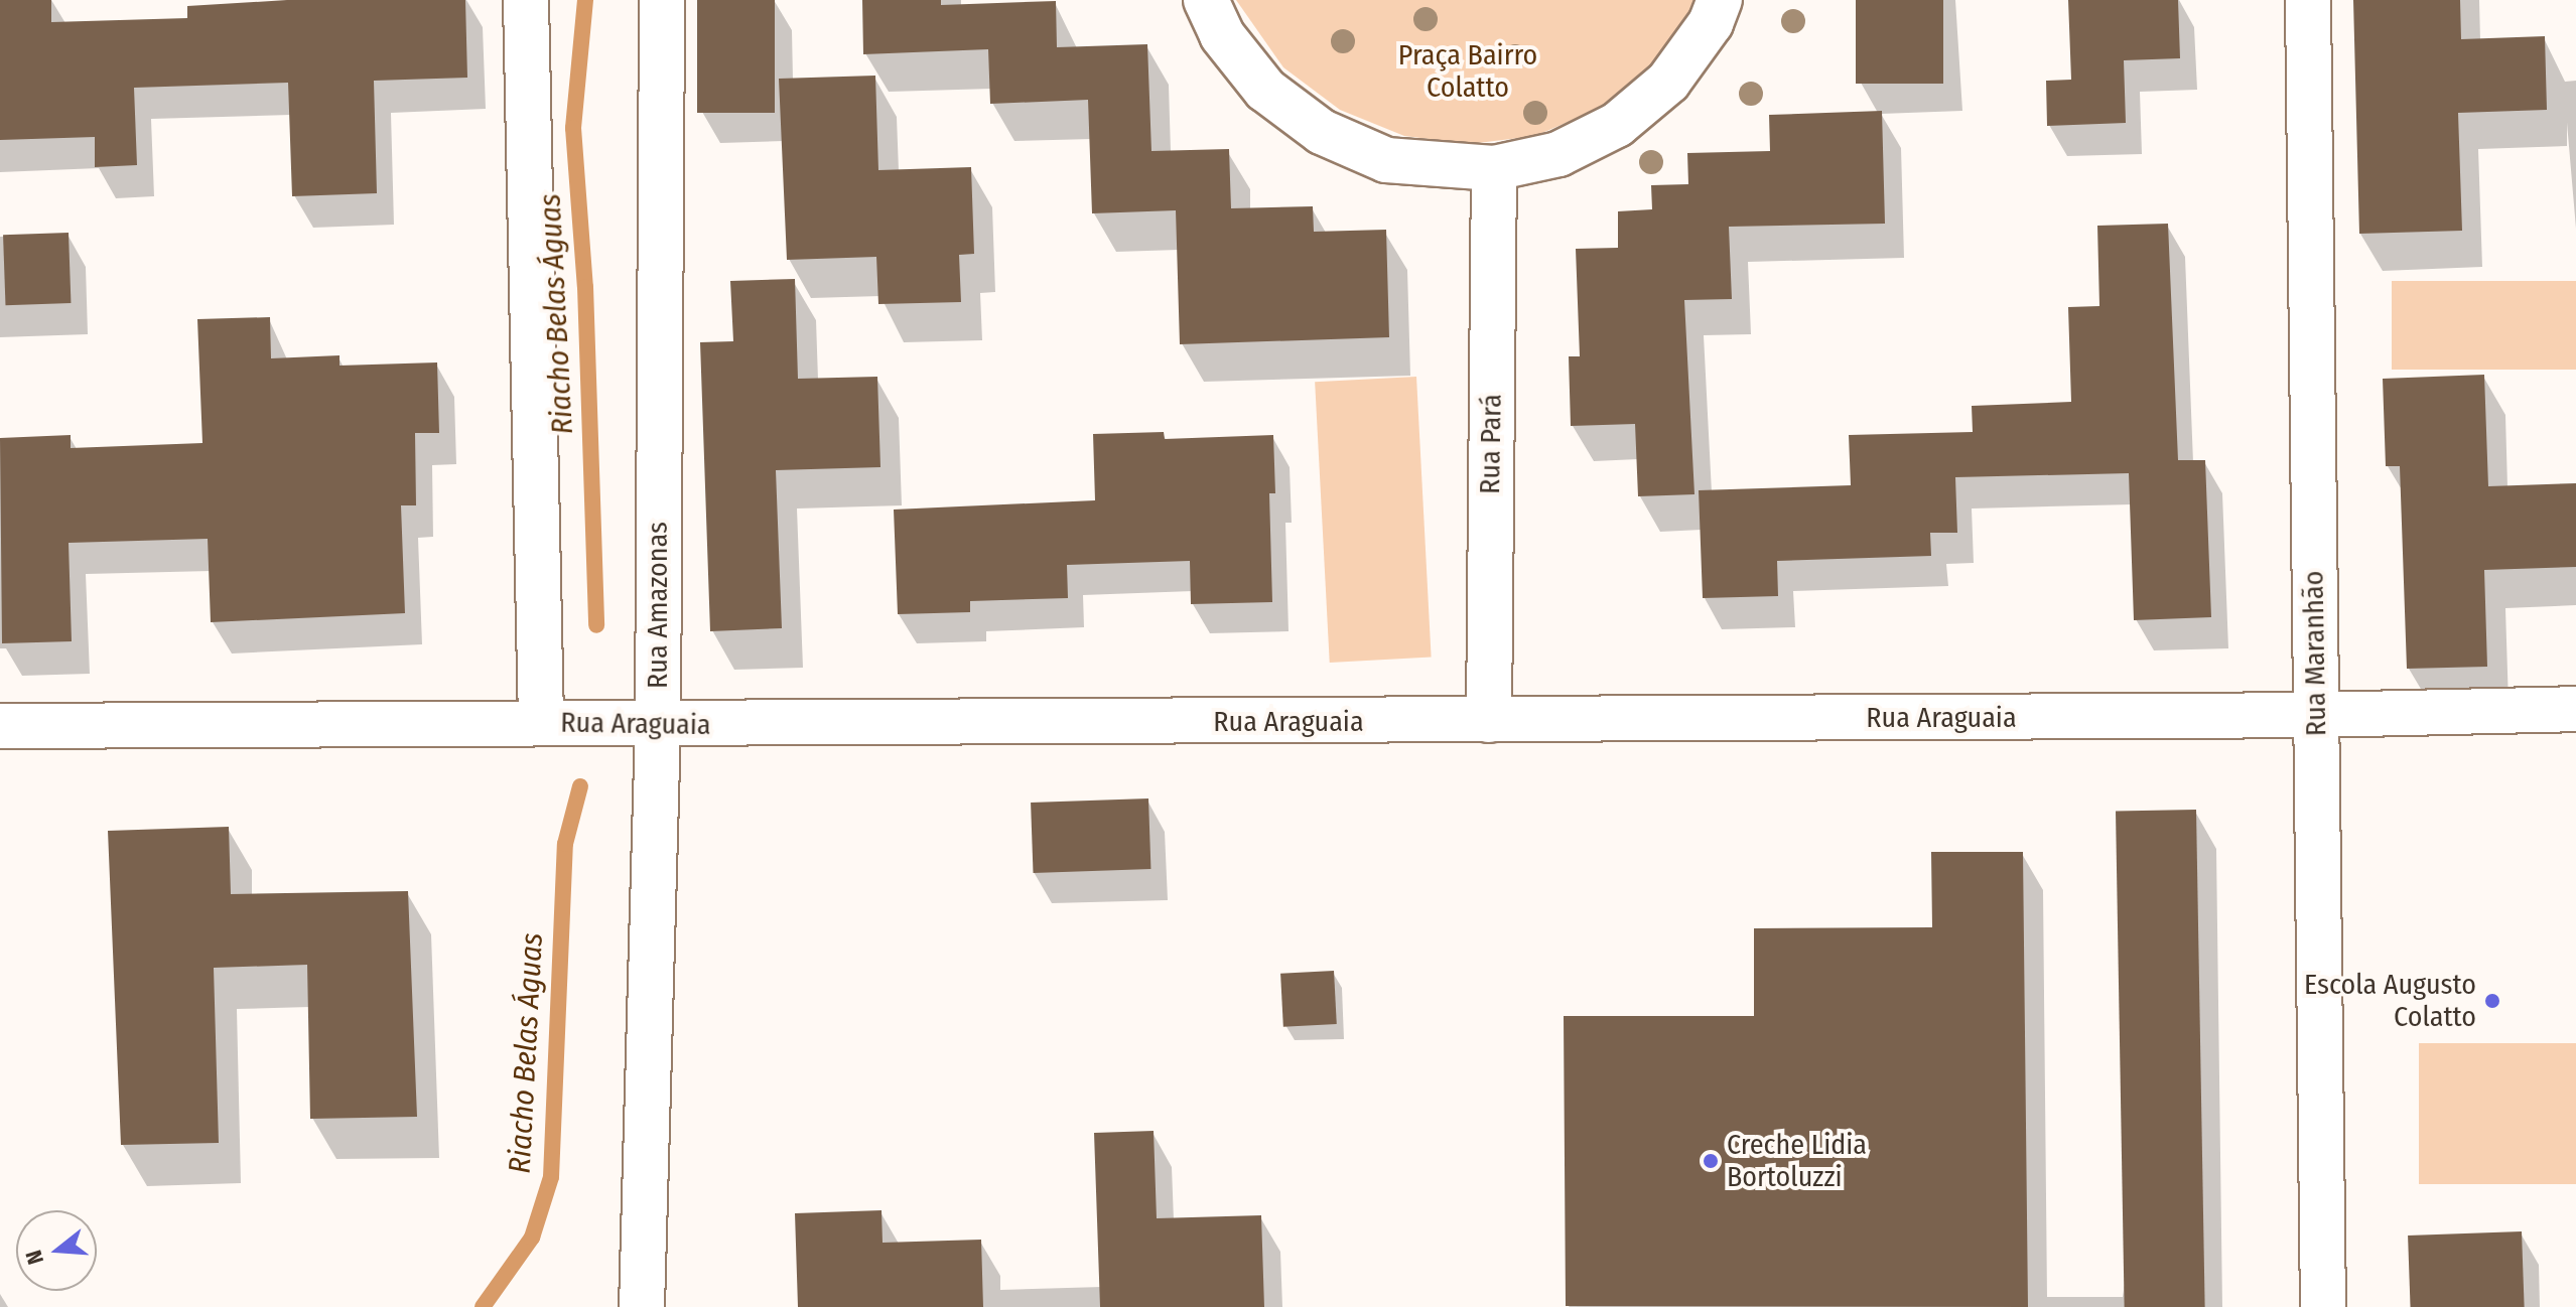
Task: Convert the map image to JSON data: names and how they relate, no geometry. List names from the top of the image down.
{
  "streets": {
    "street": [
      "Rua Pará",
      "Rua Amazonas",
      "Rua Maranhão",
      "Rua Araguaia"
    ]
  },
  "crossings": [
    ["Rua Pará", "Rua Araguaia"],
    ["Rua Amazonas", "Rua Araguaia"],
    ["Rua Maranhão", "Rua Araguaia"]
  ],
  "water": ["Riacho Belas Águas"],
  "parks": ["Praça Bairro Colatto"],
  "places": ["Escola Augusto Colatto", "Creche Lidia Bortoluzzi"],
  "north": "left"
}
